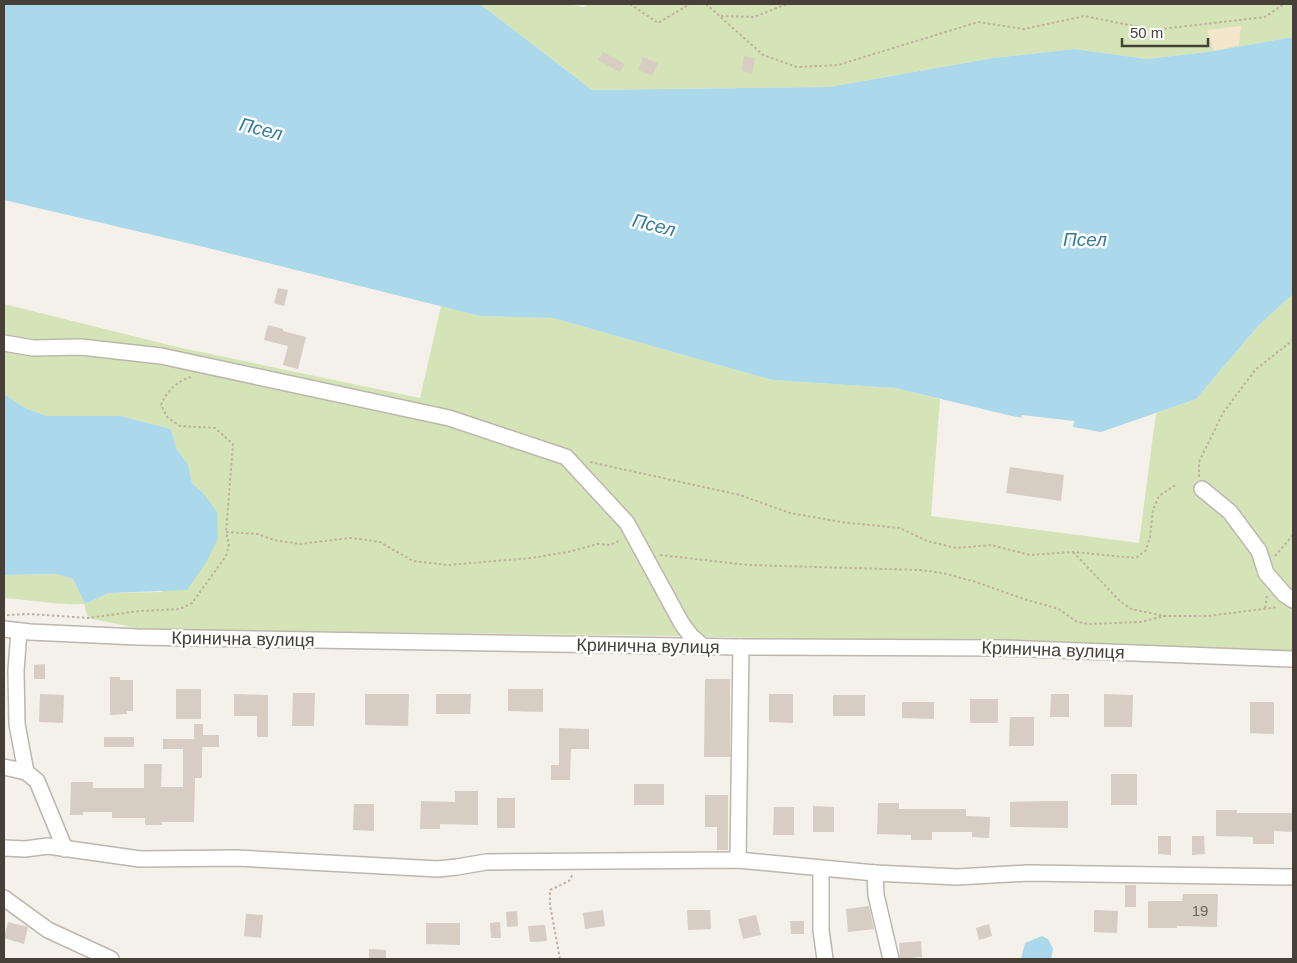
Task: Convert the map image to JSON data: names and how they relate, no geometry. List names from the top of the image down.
{
  "streets": {
    "street": ["Кринична вулиця"]
  },
  "water": ["Псел"],
  "house_numbers": ["19"],
  "scale_bar": "50 m"
}
